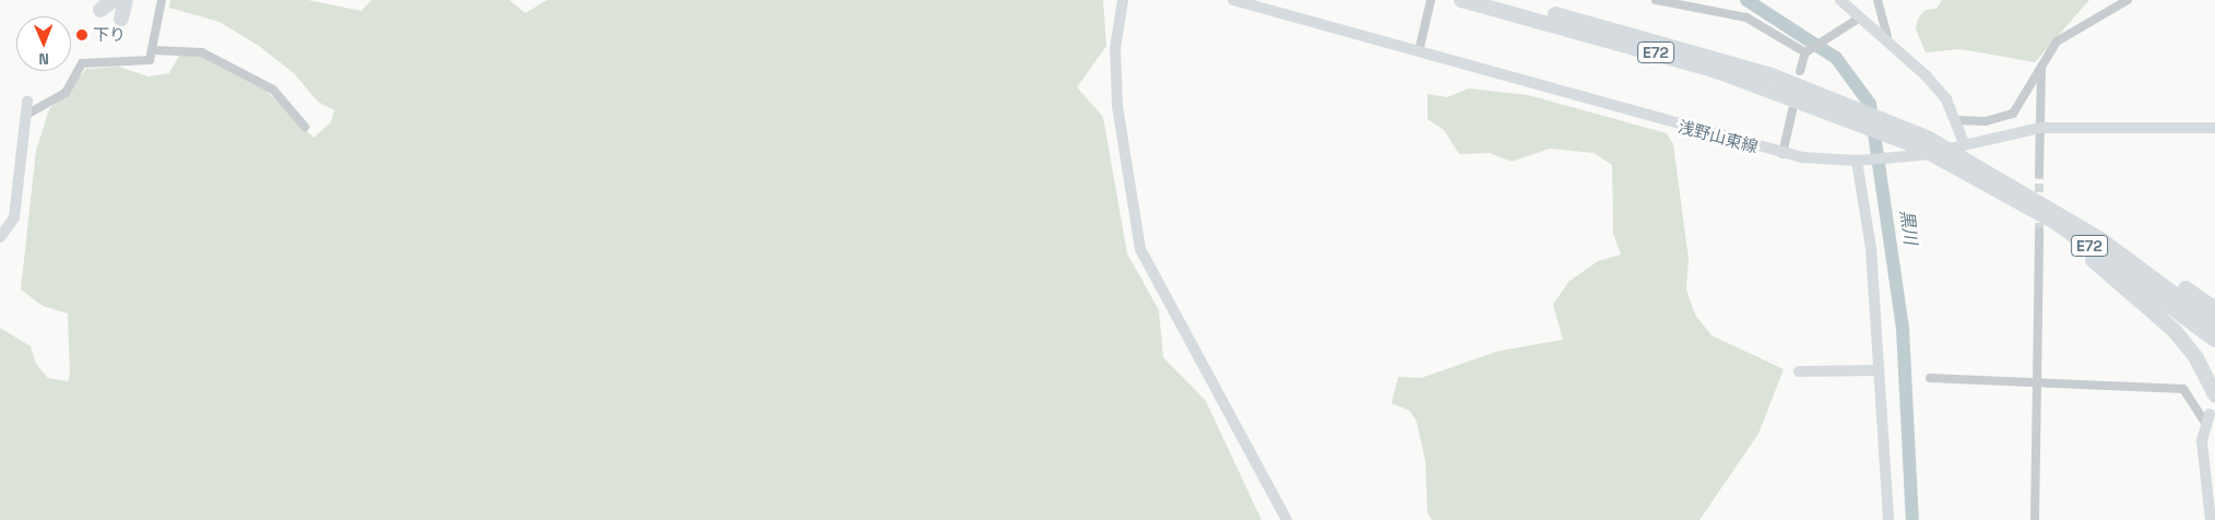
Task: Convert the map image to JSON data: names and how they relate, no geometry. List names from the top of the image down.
{
  "streets": {
    "highway": ["E72"],
    "street": ["浅野山東線"]
  },
  "crossings": [
    ["E72", "浅野山東線"]
  ],
  "water": ["黒川"],
  "places": ["下り"],
  "north": "bottom"
}
